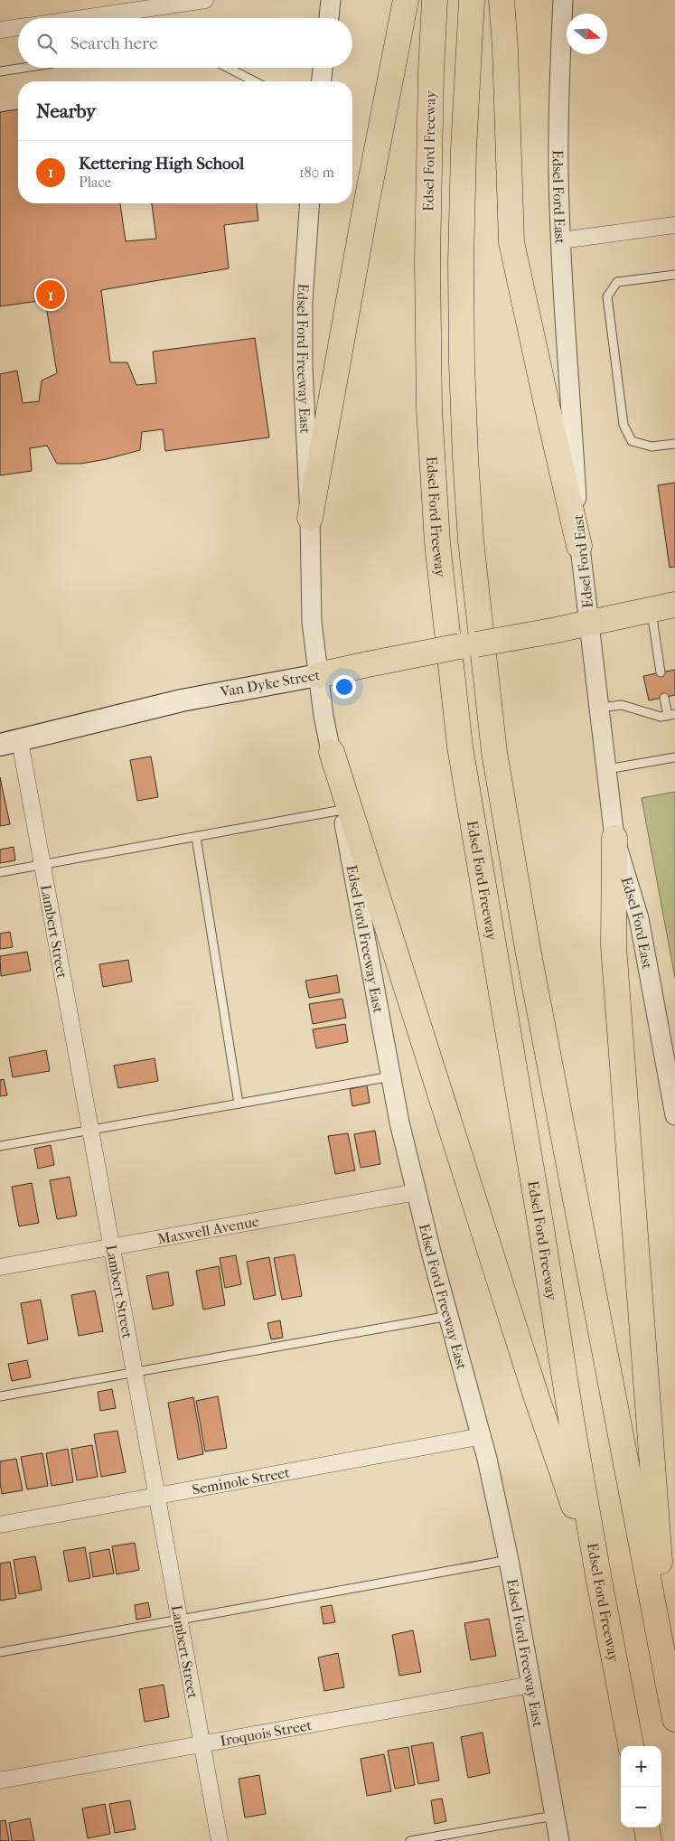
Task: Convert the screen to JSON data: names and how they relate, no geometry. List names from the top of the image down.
{
  "streets": {
    "main road": ["Edsel Ford Freeway", "Van Dyke Street"],
    "street": [
      "Edsel Ford East",
      "Edsel Ford Freeway East",
      "Lambert Street",
      "Maxwell Avenue",
      "Seminole Street",
      "Iroquois Street"
    ]
  },
  "crossings": [
    ["Edsel Ford East", "Van Dyke Street"],
    ["Edsel Ford Freeway East", "Van Dyke Street"],
    ["Edsel Ford Freeway East", "Maxwell Avenue"],
    ["Edsel Ford Freeway East", "Seminole Street"],
    ["Edsel Ford Freeway East", "Iroquois Street"],
    ["Van Dyke Street", "Lambert Street"],
    ["Lambert Street", "Maxwell Avenue"],
    ["Lambert Street", "Seminole Street"],
    ["Lambert Street", "Iroquois Street"]
  ],
  "north": "right",
  "page": {
    "search": "Search here",
    "heading": "Nearby",
    "list": [
      {
        "mark": "1",
        "name": "Kettering High School",
        "note": "Place",
        "value": "180 m"
      }
    ],
    "pins": "1",
    "map_buttons": ["+", "−"]
  }
}
